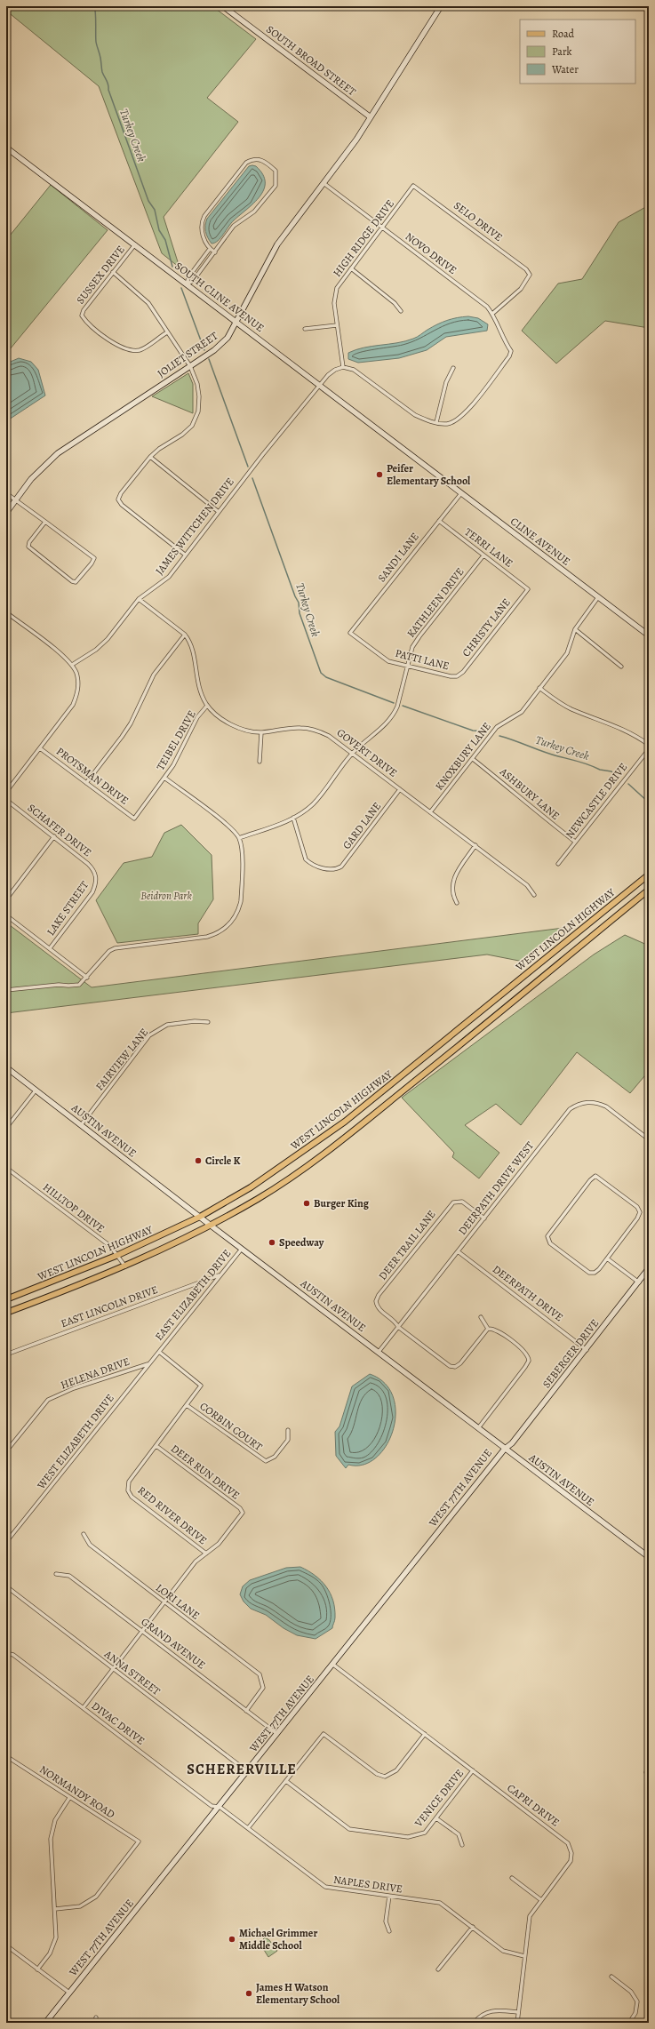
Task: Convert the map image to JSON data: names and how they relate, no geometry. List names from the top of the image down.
{
  "streets": {
    "main road": ["WEST LINCOLN HIGHWAY"],
    "street": [
      "SOUTH BROAD STREET",
      "SELO DRIVE",
      "HIGH RIDGE DRIVE",
      "NOVO DRIVE",
      "SUSSEX DRIVE",
      "SOUTH CLINE AVENUE",
      "JOLIET STREET",
      "JAMES WITTCHEN DRIVE",
      "CLINE AVENUE",
      "TERRI LANE",
      "SANDI LANE",
      "KATHLEEN DRIVE",
      "CHRISTY LANE",
      "PATTI LANE",
      "TEIBEL DRIVE",
      "GOVERT DRIVE",
      "KNOXBURY LANE",
      "PROTSMAN DRIVE",
      "ASHBURY LANE",
      "NEWCASTLE DRIVE",
      "GARD LANE",
      "SCHAFER DRIVE",
      "LAKE STREET",
      "FAIRVIEW LANE",
      "AUSTIN AVENUE",
      "DEERPATH DRIVE WEST",
      "HILLTOP DRIVE",
      "DEER TRAIL LANE",
      "DEERPATH DRIVE",
      "EAST ELIZABETH DRIVE",
      "EAST LINCOLN DRIVE",
      "SEBERGER DRIVE",
      "HELENA DRIVE",
      "CORBIN COURT",
      "WEST ELIZABETH DRIVE",
      "DEER RUN DRIVE",
      "WEST 77TH AVENUE",
      "RED RIVER DRIVE",
      "LORI LANE",
      "GRAND AVENUE",
      "ANNA STREET",
      "DIVAC DRIVE",
      "NORMANDY ROAD",
      "VENICE DRIVE",
      "CAPRI DRIVE",
      "NAPLES DRIVE"
    ]
  },
  "crossings": [
    ["SOUTH BROAD STREET", "JOLIET STREET"],
    ["SELO DRIVE", "HIGH RIDGE DRIVE"],
    ["SELO DRIVE", "NOVO DRIVE"],
    ["HIGH RIDGE DRIVE", "NOVO DRIVE"],
    ["HIGH RIDGE DRIVE", "JAMES WITTCHEN DRIVE"],
    ["NOVO DRIVE", "JOLIET STREET"],
    ["SUSSEX DRIVE", "SOUTH CLINE AVENUE"],
    ["SOUTH CLINE AVENUE", "JOLIET STREET"],
    ["SOUTH CLINE AVENUE", "JAMES WITTCHEN DRIVE"],
    ["SOUTH CLINE AVENUE", "CLINE AVENUE"],
    ["JAMES WITTCHEN DRIVE", "GOVERT DRIVE"],
    ["CLINE AVENUE", "SANDI LANE"],
    ["CLINE AVENUE", "KNOXBURY LANE"],
    ["TERRI LANE", "SANDI LANE"],
    ["TERRI LANE", "KATHLEEN DRIVE"],
    ["TERRI LANE", "CHRISTY LANE"],
    ["SANDI LANE", "PATTI LANE"],
    ["KATHLEEN DRIVE", "PATTI LANE"],
    ["KATHLEEN DRIVE", "GOVERT DRIVE"],
    ["KATHLEEN DRIVE", "GARD LANE"],
    ["CHRISTY LANE", "PATTI LANE"],
    ["TEIBEL DRIVE", "GOVERT DRIVE"],
    ["TEIBEL DRIVE", "PROTSMAN DRIVE"],
    ["GOVERT DRIVE", "KNOXBURY LANE"],
    ["GOVERT DRIVE", "GARD LANE"],
    ["KNOXBURY LANE", "ASHBURY LANE"],
    ["ASHBURY LANE", "NEWCASTLE DRIVE"],
    ["SCHAFER DRIVE", "LAKE STREET"],
    ["WEST LINCOLN HIGHWAY", "AUSTIN AVENUE"],
    ["WEST LINCOLN HIGHWAY", "HILLTOP DRIVE"],
    ["FAIRVIEW LANE", "AUSTIN AVENUE"],
    ["AUSTIN AVENUE", "DEERPATH DRIVE WEST"],
    ["AUSTIN AVENUE", "EAST ELIZABETH DRIVE"],
    ["AUSTIN AVENUE", "SEBERGER DRIVE"],
    ["AUSTIN AVENUE", "WEST 77TH AVENUE"],
    ["DEERPATH DRIVE WEST", "DEER TRAIL LANE"],
    ["DEERPATH DRIVE WEST", "DEERPATH DRIVE"],
    ["DEERPATH DRIVE", "SEBERGER DRIVE"],
    ["EAST ELIZABETH DRIVE", "EAST LINCOLN DRIVE"],
    ["EAST ELIZABETH DRIVE", "WEST ELIZABETH DRIVE"],
    ["SEBERGER DRIVE", "WEST 77TH AVENUE"],
    ["HELENA DRIVE", "WEST ELIZABETH DRIVE"],
    ["DEER RUN DRIVE", "RED RIVER DRIVE"],
    ["WEST 77TH AVENUE", "GRAND AVENUE"],
    ["WEST 77TH AVENUE", "ANNA STREET"],
    ["WEST 77TH AVENUE", "DIVAC DRIVE"],
    ["WEST 77TH AVENUE", "CAPRI DRIVE"],
    ["WEST 77TH AVENUE", "NAPLES DRIVE"],
    ["LORI LANE", "GRAND AVENUE"],
    ["DIVAC DRIVE", "NAPLES DRIVE"],
    ["VENICE DRIVE", "CAPRI DRIVE"],
    ["CAPRI DRIVE", "NAPLES DRIVE"]
  ],
  "districts": ["SCHERERVILLE"],
  "water": ["Turkey Creek"],
  "parks": ["Beidron Park"],
  "places": [
    "Peifer Elementary School",
    "Circle K",
    "Burger King",
    "Speedway",
    "Michael Grimmer Middle School",
    "James H Watson Elementary School"
  ],
  "legend": ["Road", "Park", "Water"]
}
